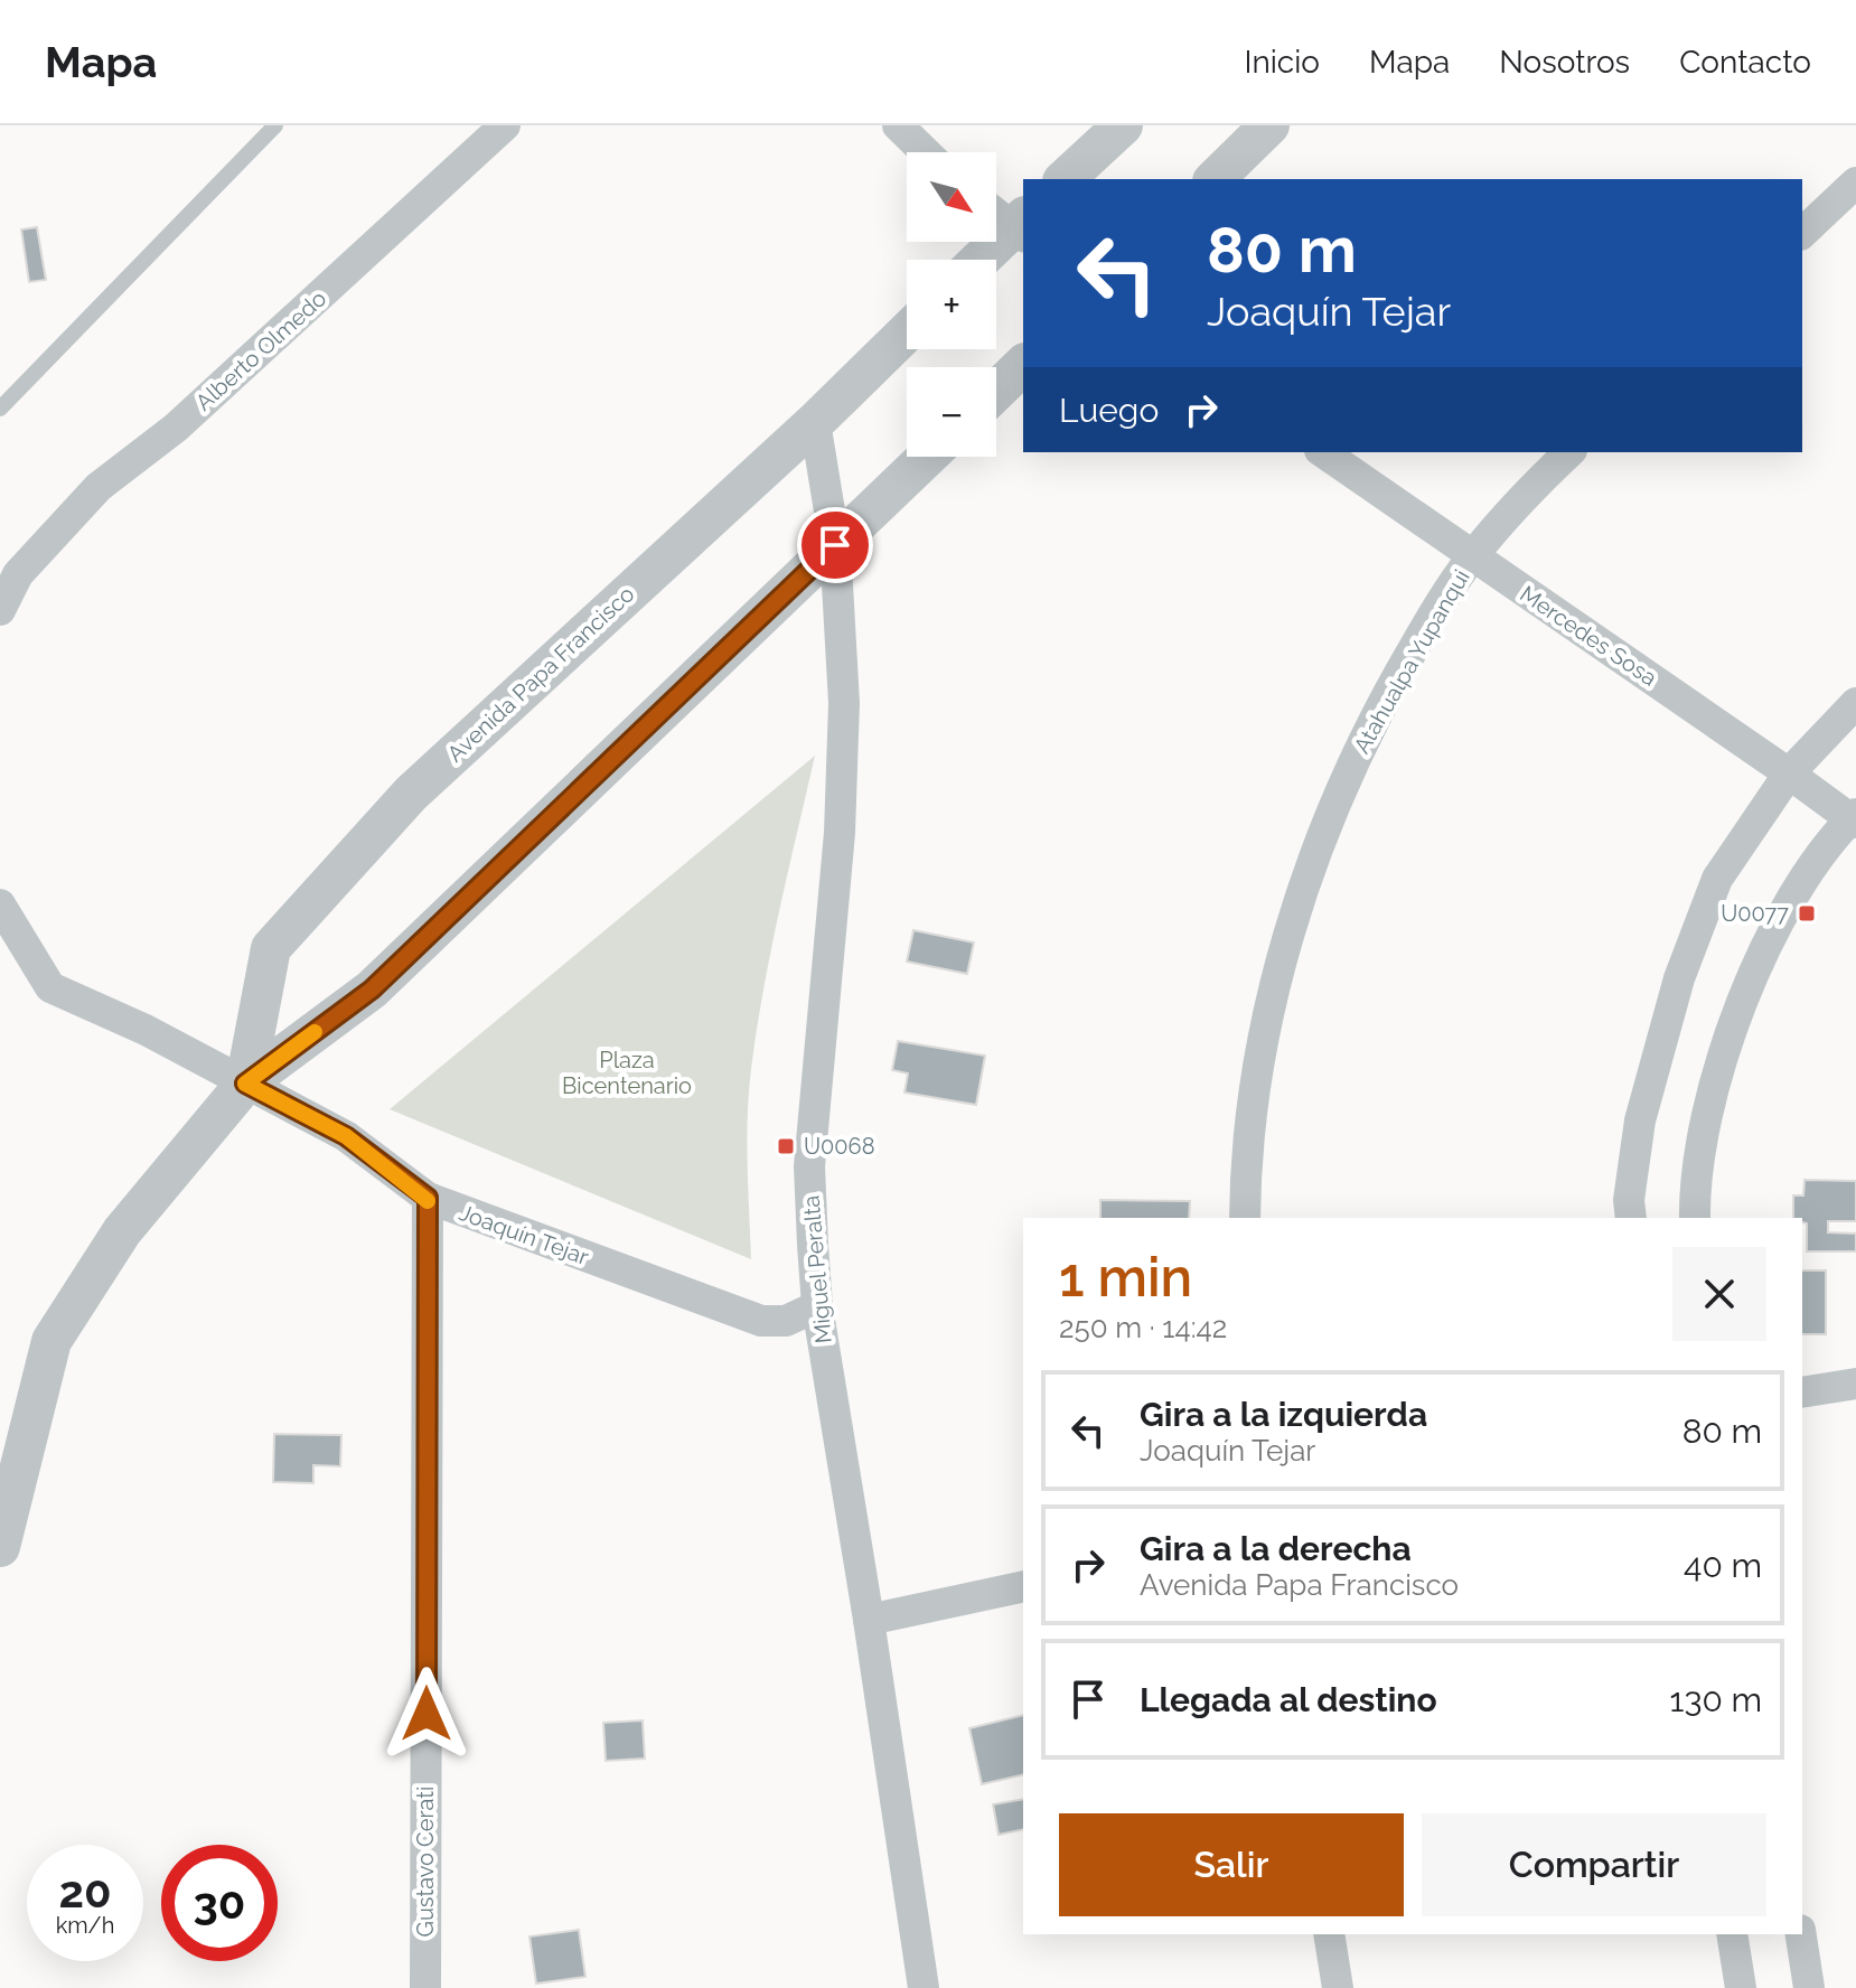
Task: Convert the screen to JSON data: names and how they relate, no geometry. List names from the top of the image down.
{
  "streets": {
    "street": [
      "Alberto Olmedo",
      "Mercedes Sosa",
      "Atahualpa Yupanqui",
      "Avenida Papa Francisco",
      "Joaquín Tejar",
      "Miguel Peralta",
      "Gustavo Cerati"
    ]
  },
  "crossings": [
    ["Mercedes Sosa", "Atahualpa Yupanqui"],
    ["Avenida Papa Francisco", "Joaquín Tejar"],
    ["Avenida Papa Francisco", "Miguel Peralta"],
    ["Joaquín Tejar", "Miguel Peralta"],
    ["Joaquín Tejar", "Gustavo Cerati"]
  ],
  "parks": ["Plaza Bicentenario"],
  "places": {
    "transit": ["U0077", "U0068"]
  },
  "north": "bottom right",
  "page": {
    "header": "Mapa",
    "nav": [
      "Inicio",
      "Mapa",
      "Nosotros",
      "Contacto"
    ],
    "map_buttons": ["+", "−"],
    "turn": ["80 m", "Joaquín Tejar"],
    "then": "Luego",
    "heading": ["1 min", "250 m · 14:42"],
    "list": [
      {
        "name": "Gira a la izquierda",
        "note": "Joaquín Tejar",
        "value": "80 m"
      },
      {
        "name": "Gira a la derecha",
        "note": "Avenida Papa Francisco",
        "value": "40 m"
      },
      {
        "name": "Llegada al destino",
        "value": "130 m"
      }
    ],
    "buttons": ["Salir", "Compartir"],
    "speed": "20 km/h",
    "limit": "30"
  }
}
